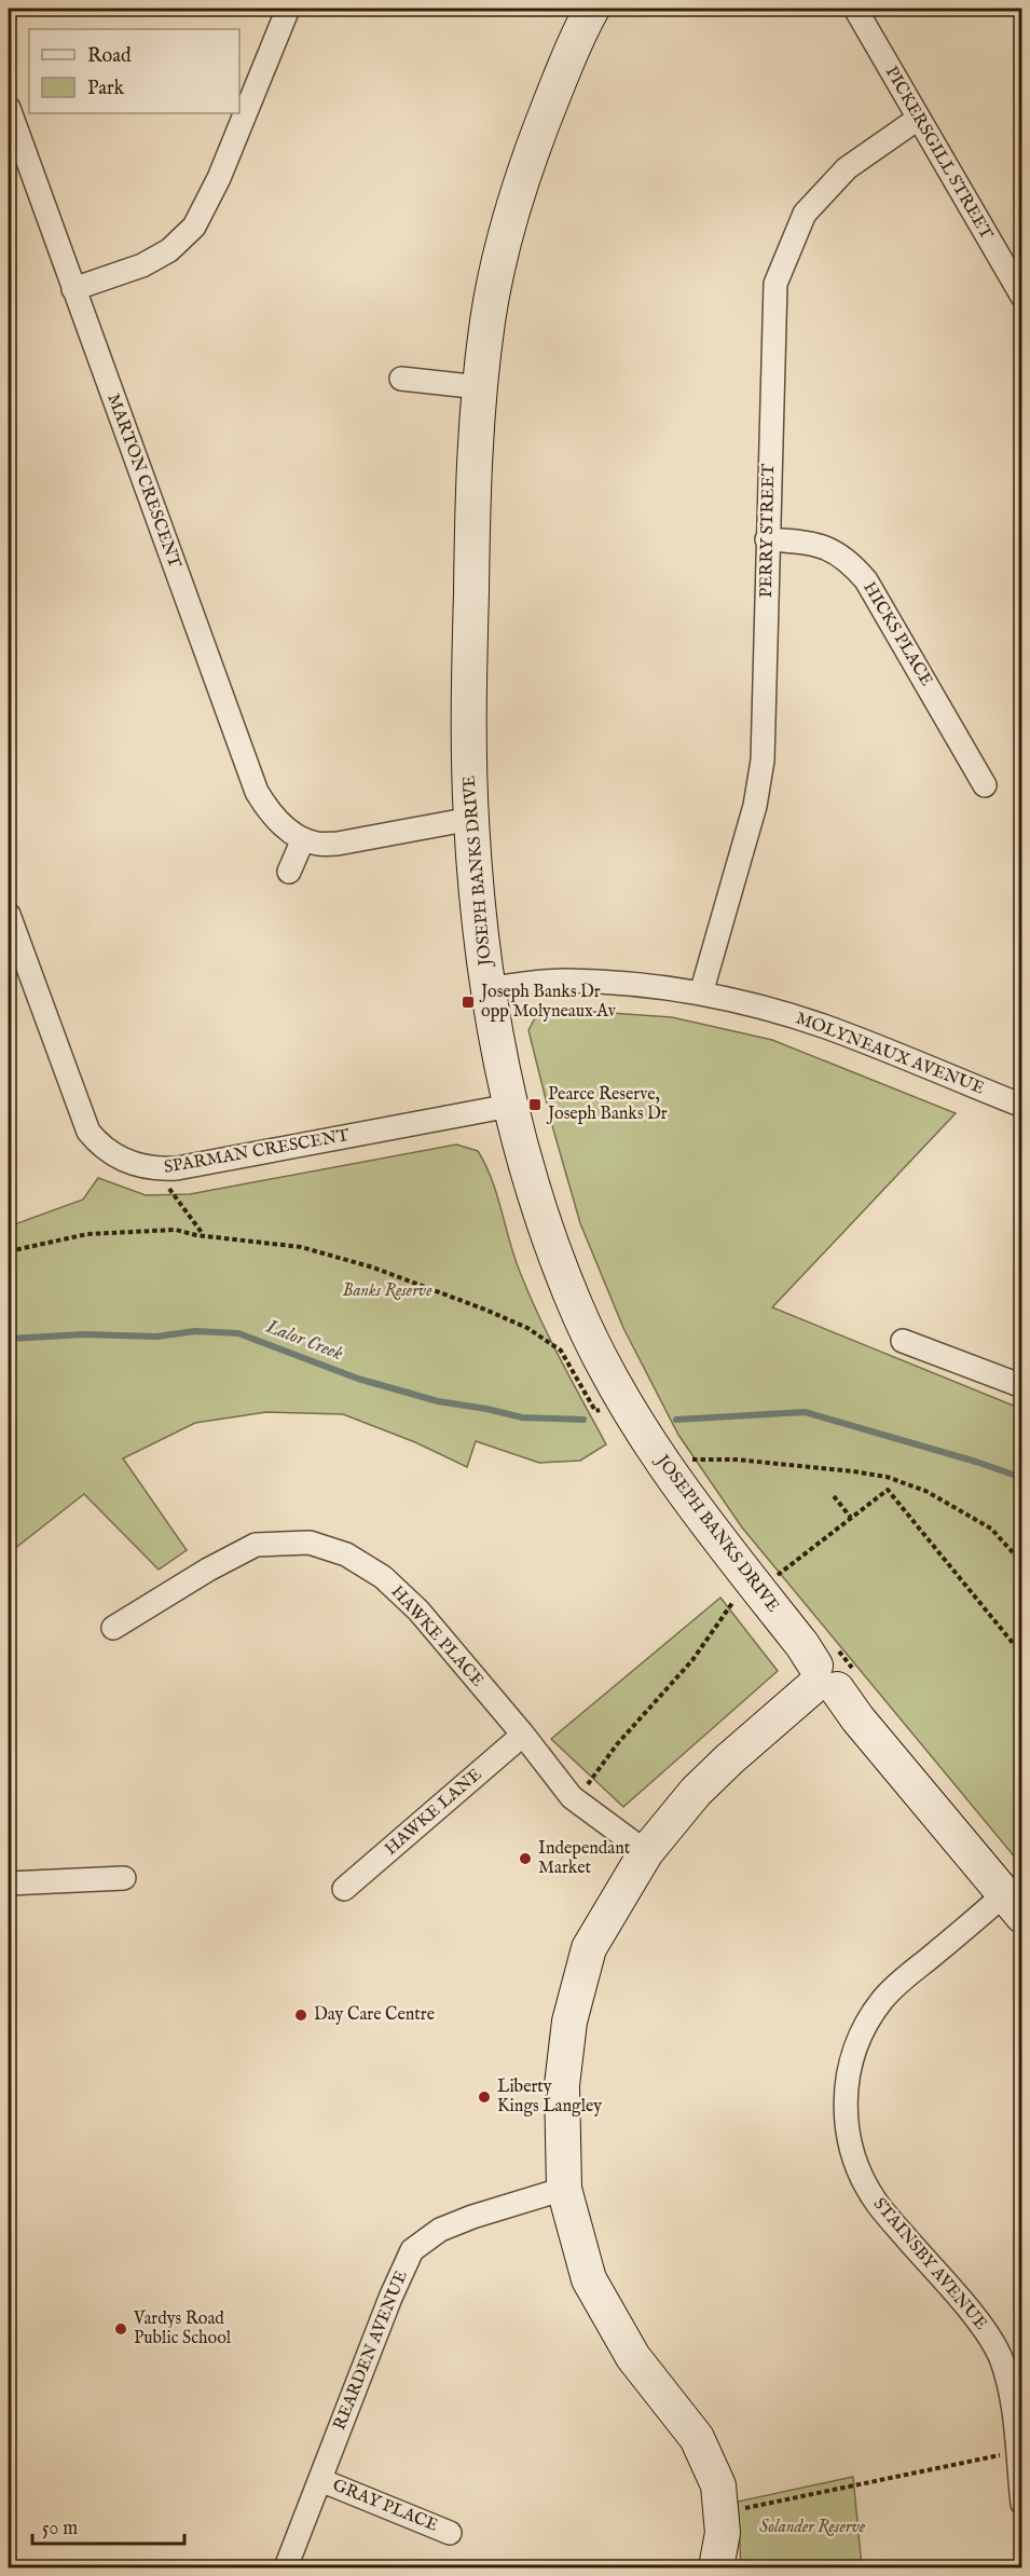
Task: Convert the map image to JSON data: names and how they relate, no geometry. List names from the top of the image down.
{
  "streets": {
    "street": [
      "PICKERSGILL STREET",
      "MARTON CRESCENT",
      "PERRY STREET",
      "HICKS PLACE",
      "JOSEPH BANKS DRIVE",
      "MOLYNEAUX AVENUE",
      "SPARMAN CRESCENT",
      "HAWKE PLACE",
      "HAWKE LANE",
      "STAINSBY AVENUE",
      "REARDEN AVENUE",
      "GRAY PLACE"
    ]
  },
  "crossings": [
    ["PICKERSGILL STREET", "PERRY STREET"],
    ["PERRY STREET", "HICKS PLACE"],
    ["PERRY STREET", "MOLYNEAUX AVENUE"],
    ["JOSEPH BANKS DRIVE", "MOLYNEAUX AVENUE"],
    ["JOSEPH BANKS DRIVE", "SPARMAN CRESCENT"],
    ["JOSEPH BANKS DRIVE", "STAINSBY AVENUE"],
    ["HAWKE PLACE", "HAWKE LANE"],
    ["REARDEN AVENUE", "GRAY PLACE"]
  ],
  "water": ["Lalor Creek"],
  "parks": ["Banks Reserve", "Solander Reserve"],
  "places": {
    "transit": ["Joseph Banks Dr opp Molyneaux Av", "Pearce Reserve, Joseph Banks Dr"],
    "other": [
      "Independant Market",
      "Day Care Centre",
      "Liberty Kings Langley",
      "Vardys Road Public School"
    ]
  },
  "legend": ["Road", "Park"],
  "scale_bar": "50 m"
}
